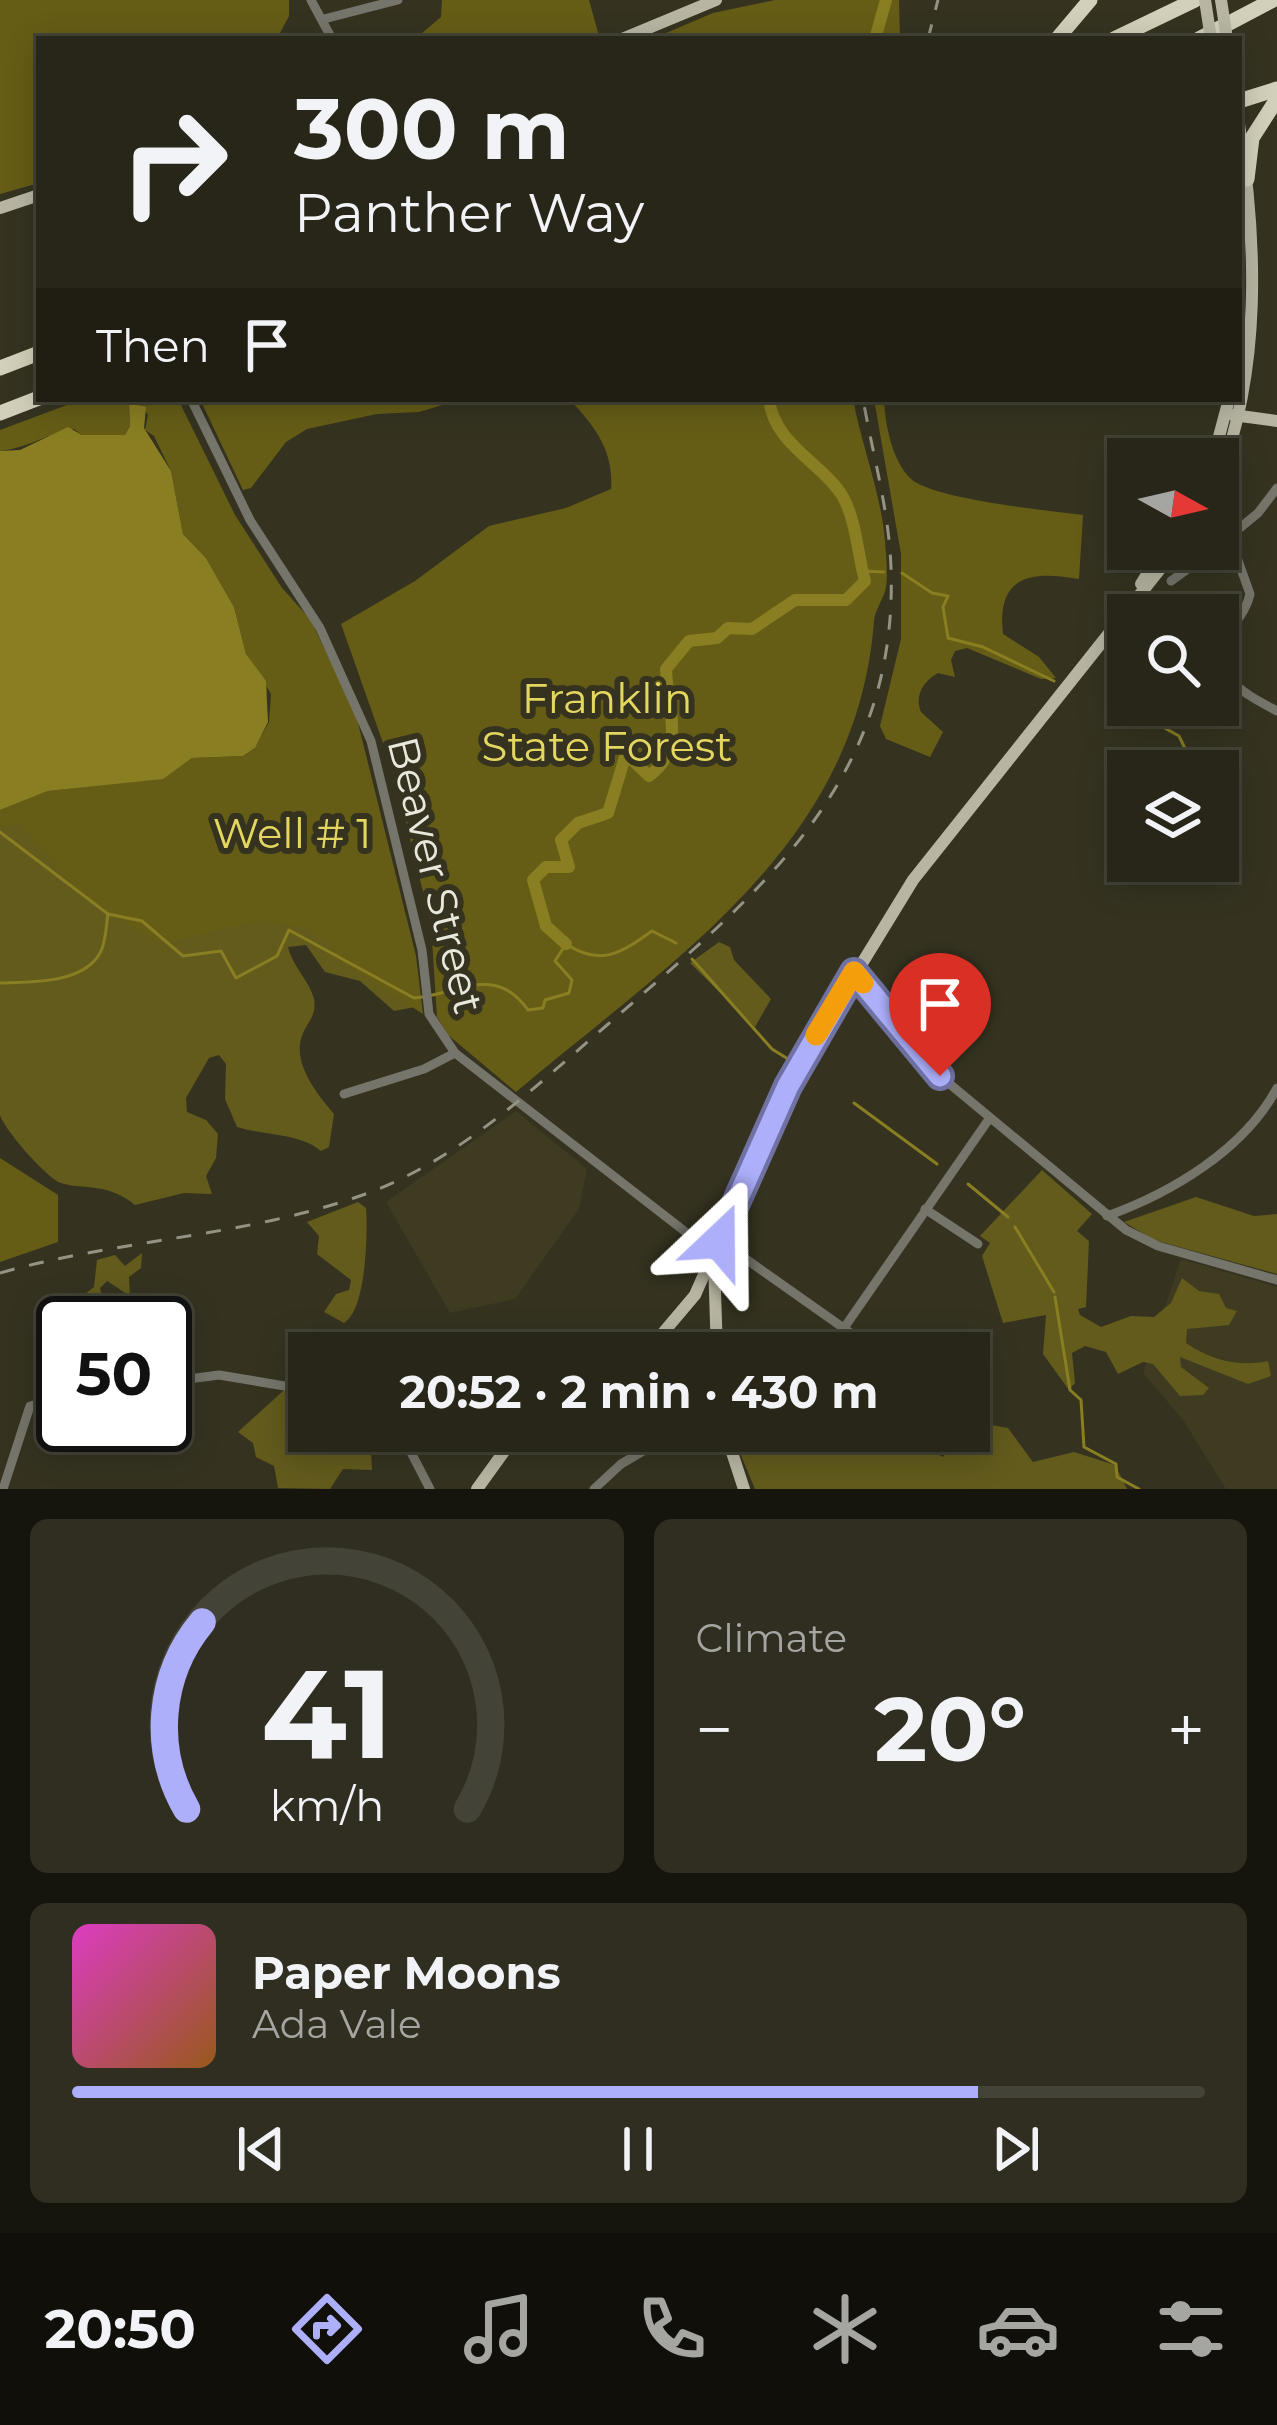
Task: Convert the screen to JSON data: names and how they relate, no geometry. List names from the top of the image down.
{
  "streets": {
    "street": ["Beaver Street"]
  },
  "parks": ["Franklin State Forest", "Well # 1"],
  "north": "right",
  "page": {
    "turn": ["300 m", "Panther Way"],
    "then": "Then",
    "limit": "50",
    "trip": "20:52 · 2 min · 430 m",
    "tile": "Climate",
    "heat": ["−", "20°", "+"],
    "song": ["Paper Moons", "Ada Vale"],
    "tabs": "20:50",
    "gauge": ["41", "km/h"]
  }
}
